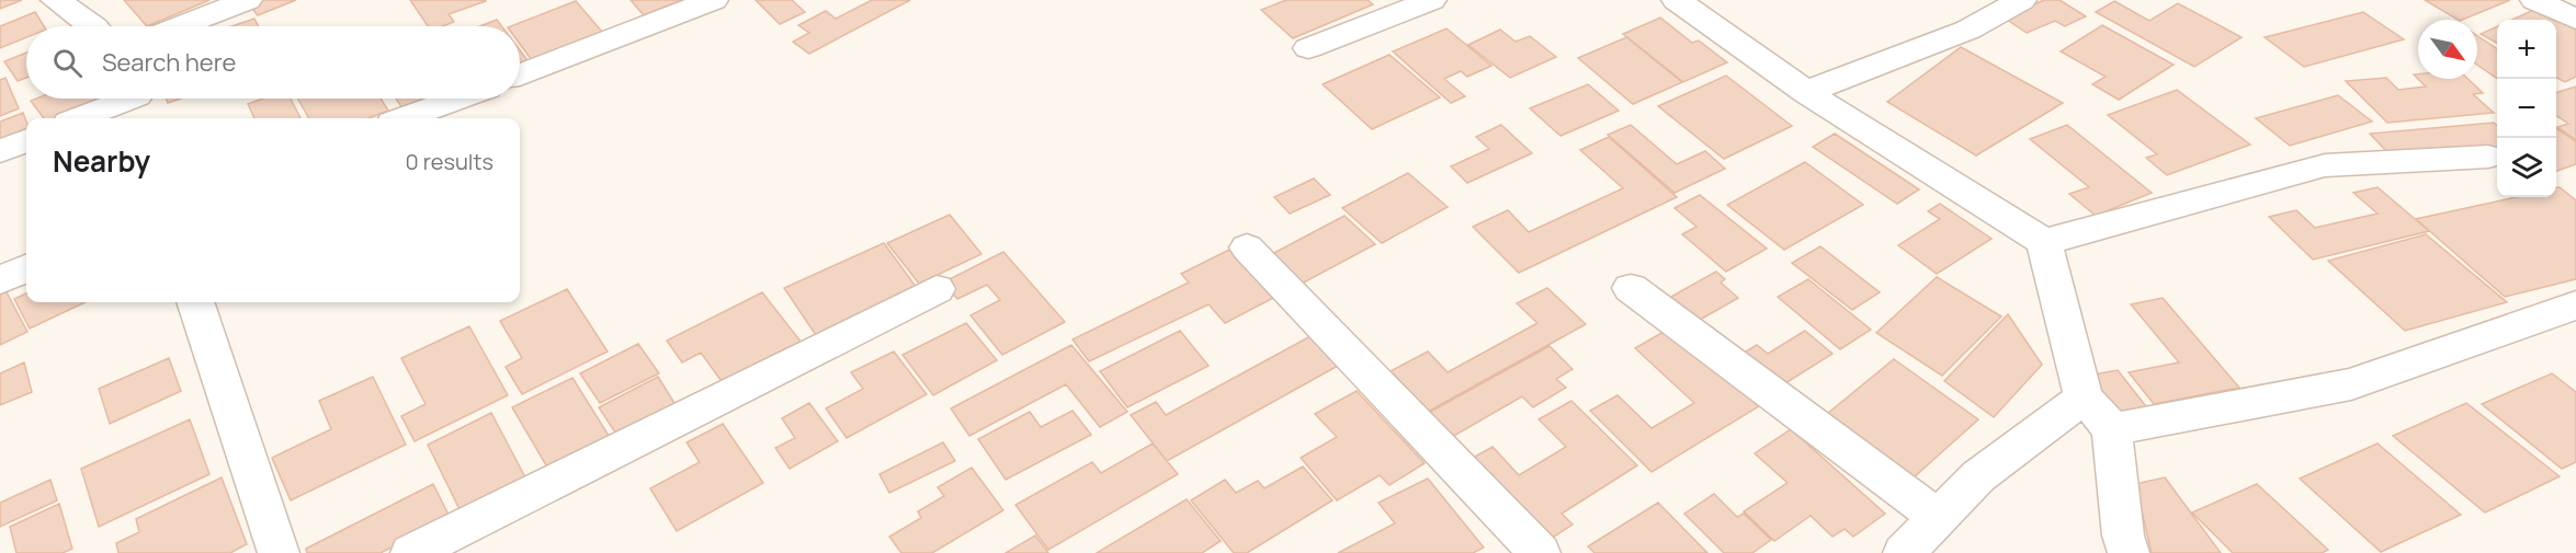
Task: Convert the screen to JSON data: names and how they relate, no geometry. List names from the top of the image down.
{
  "north": "bottom right",
  "page": {
    "map_buttons": ["+", "−"],
    "search": "Search here",
    "heading": ["Nearby", "0 results"]
  }
}
